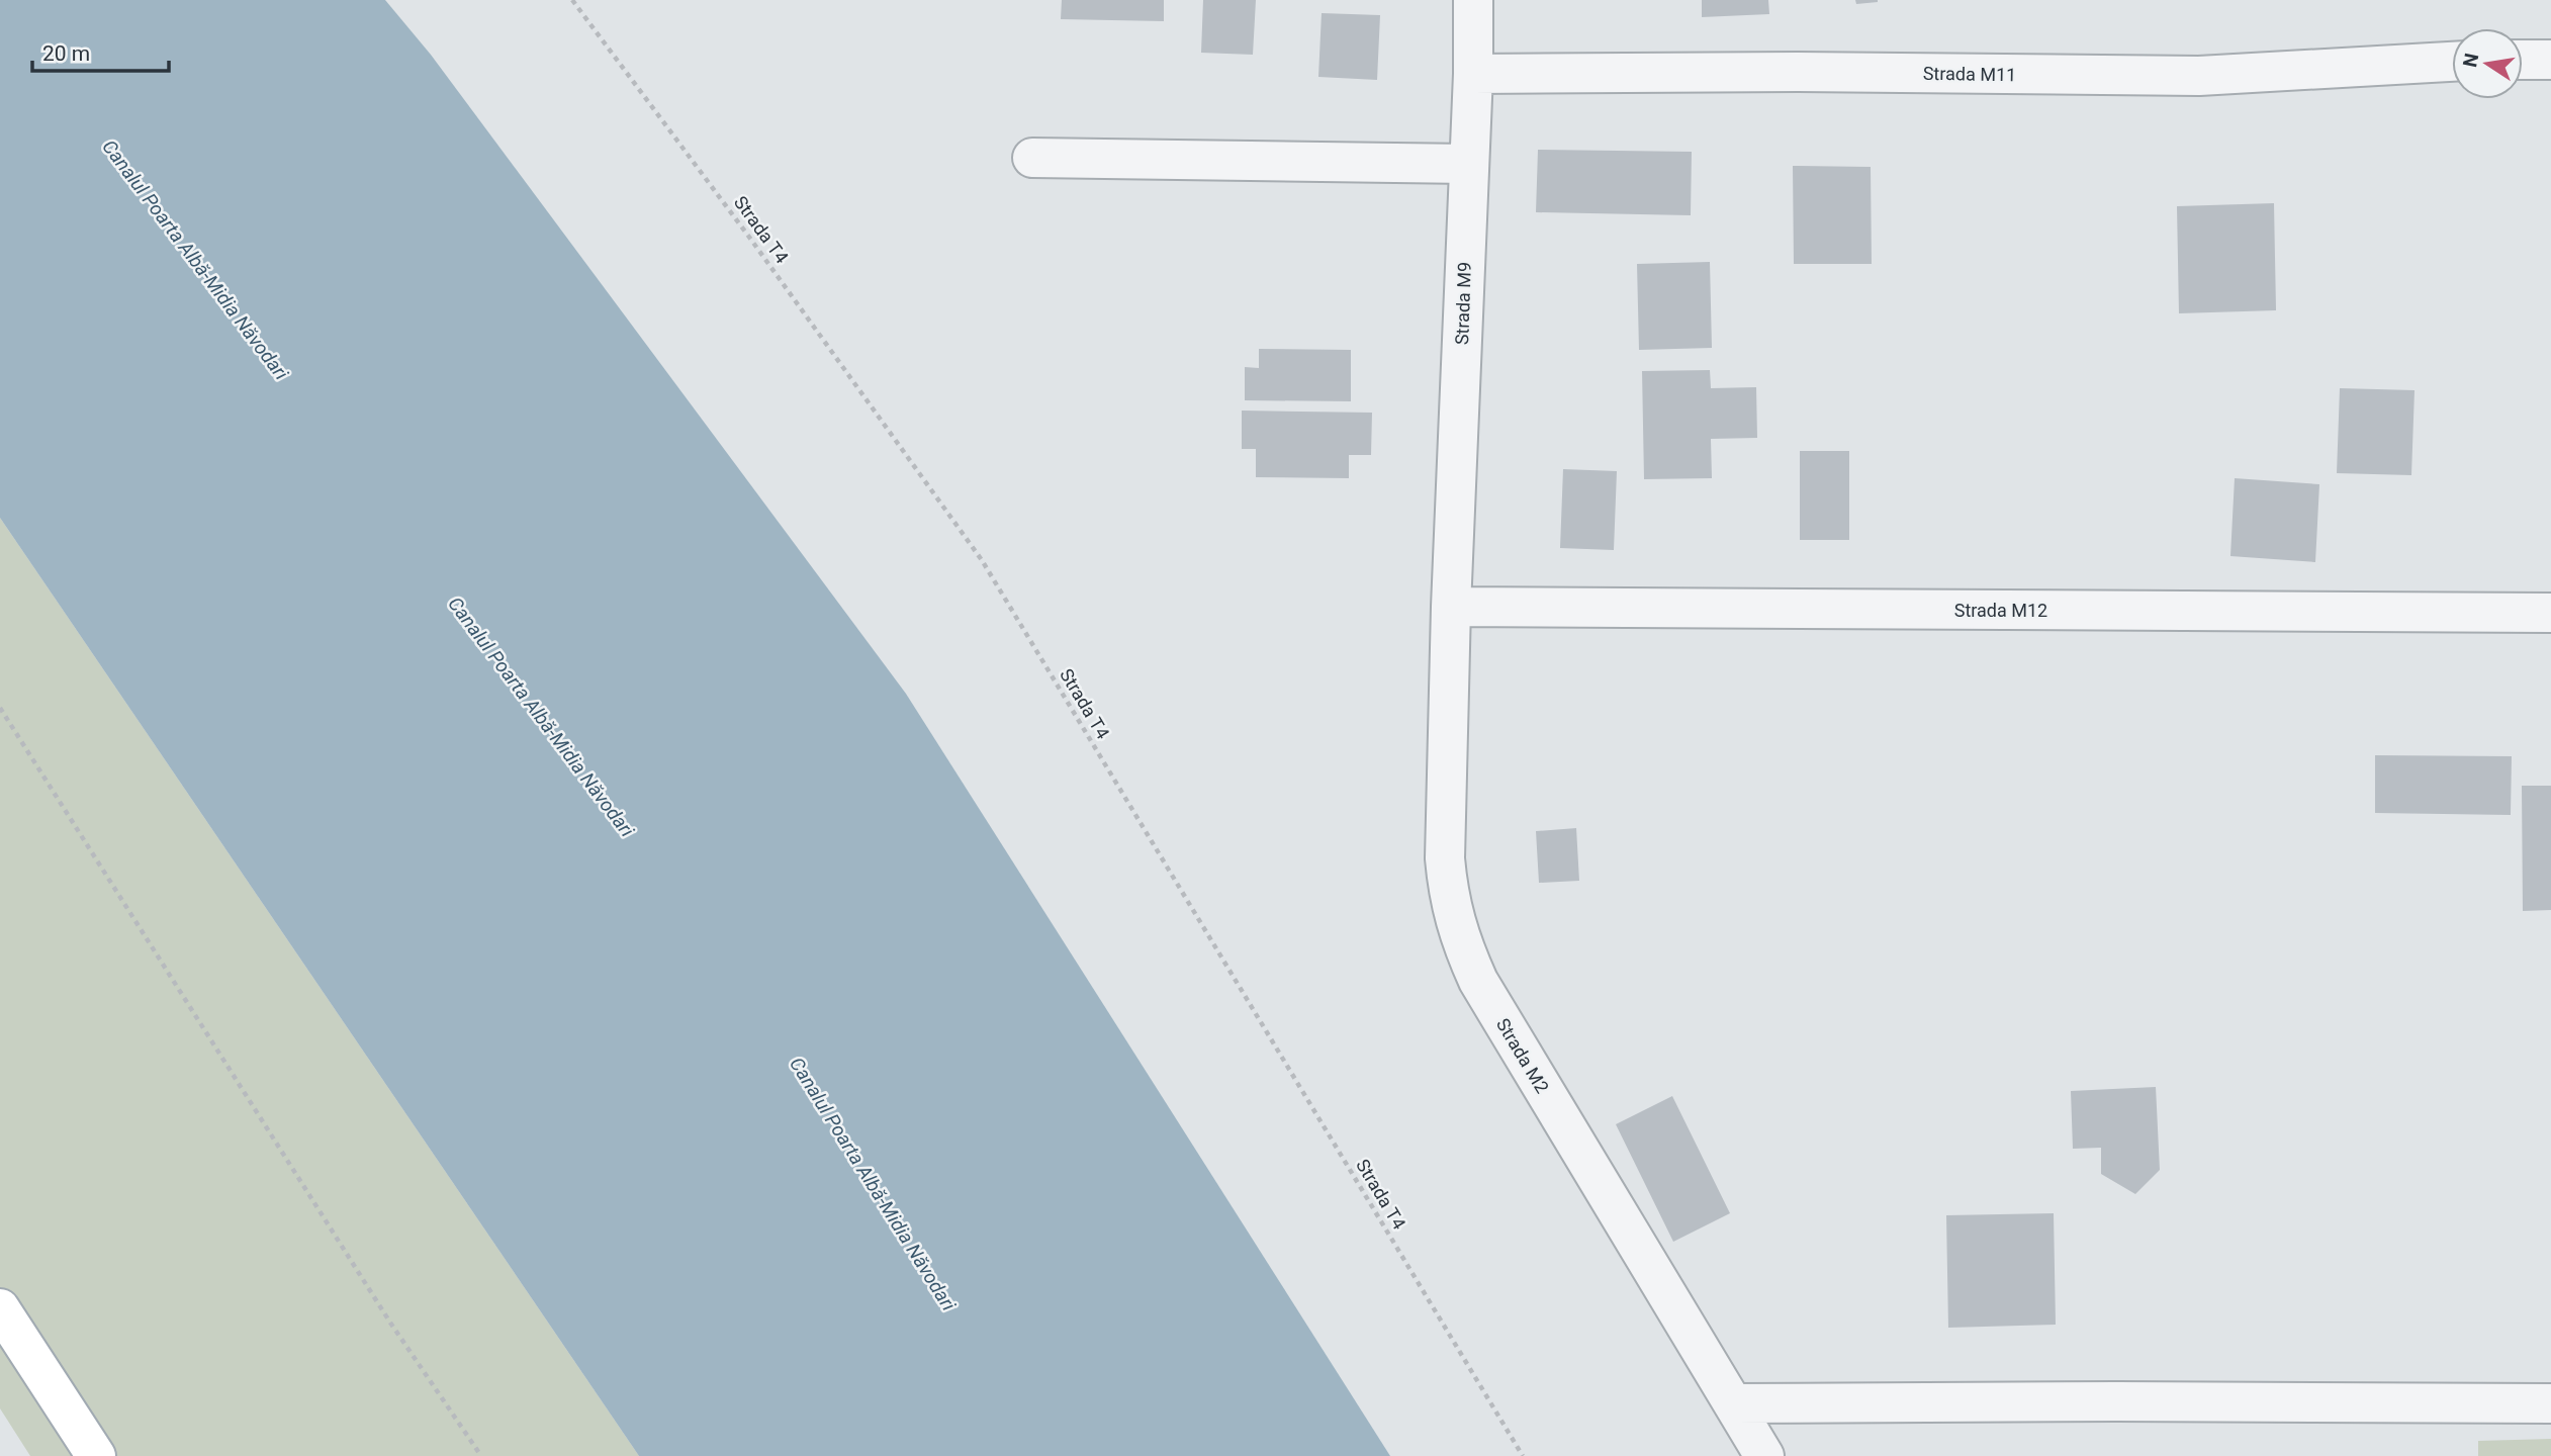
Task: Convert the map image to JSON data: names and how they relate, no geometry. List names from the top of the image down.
{
  "streets": {
    "street": [
      "Strada M11",
      "Strada M9",
      "Strada M12",
      "Strada M2"
    ],
    "path": ["Strada T4"]
  },
  "crossings": [
    ["Strada M11", "Strada M9"],
    ["Strada M9", "Strada M12"],
    ["Strada M9", "Strada M2"],
    ["Strada M12", "Strada M2"]
  ],
  "water": ["Canalul Poarta Albă-Midia Năvodari"],
  "scale_bar": "20 m",
  "north": "left"
}
